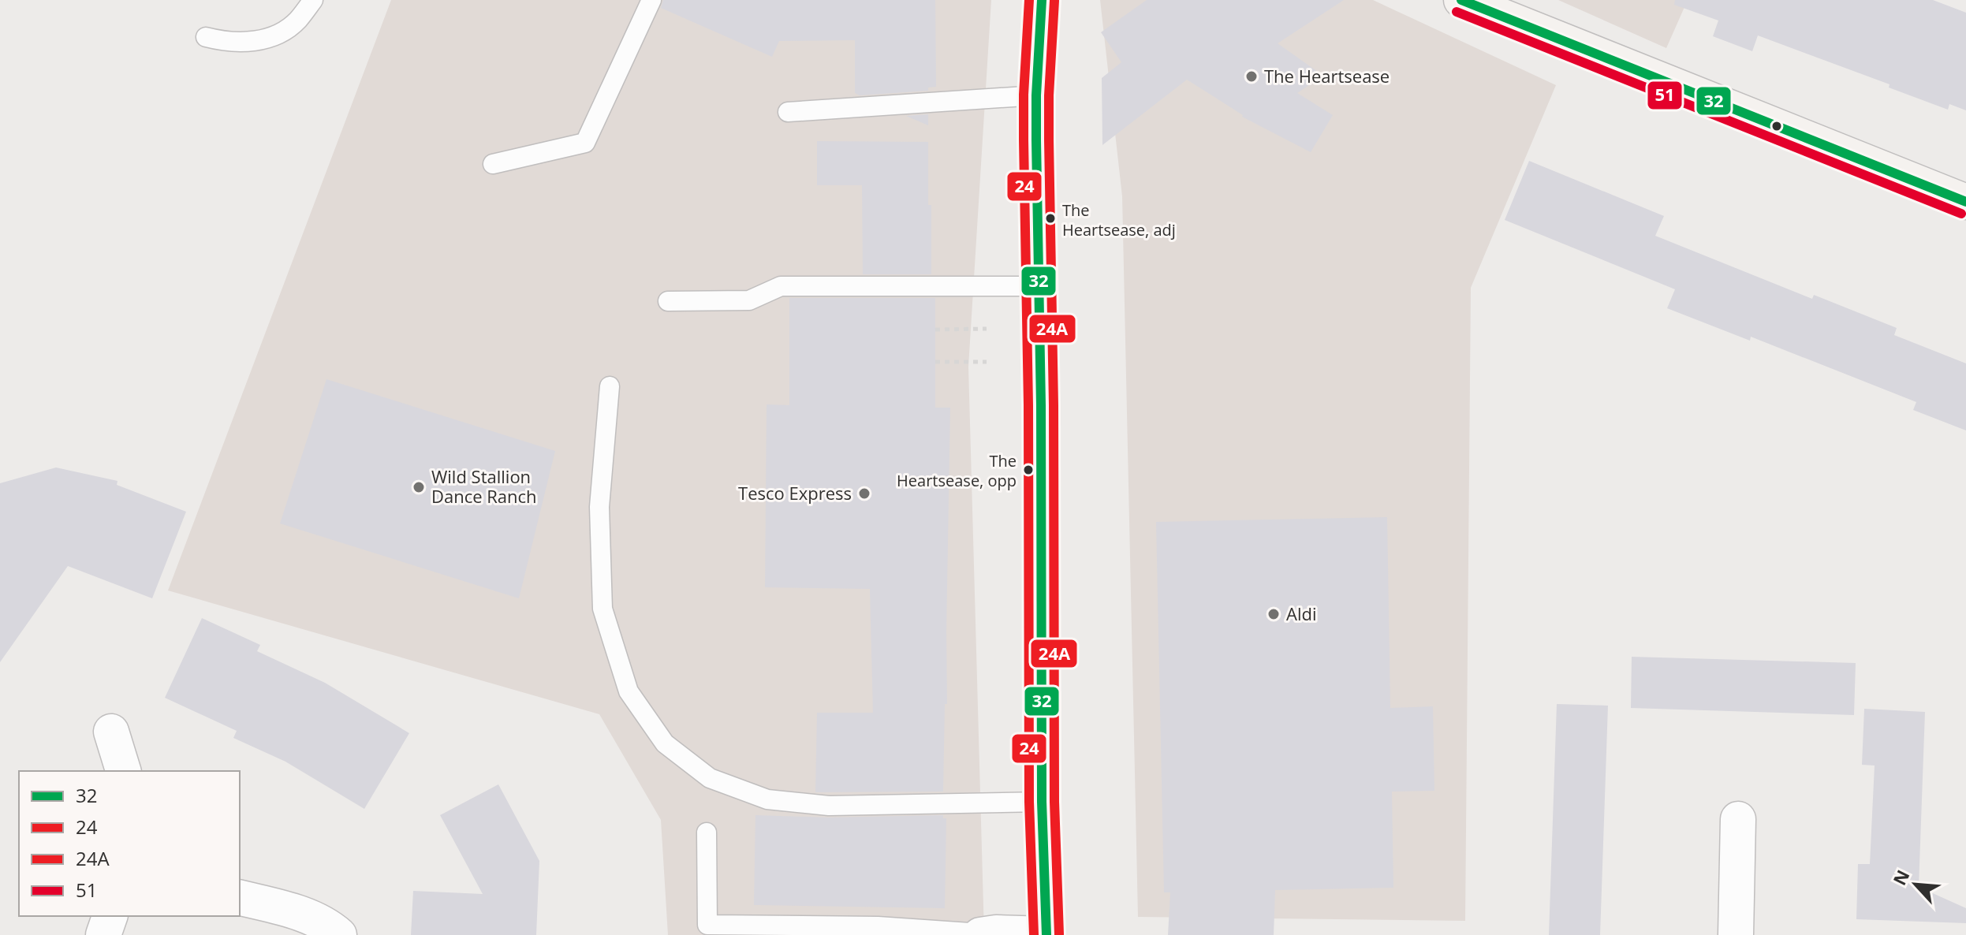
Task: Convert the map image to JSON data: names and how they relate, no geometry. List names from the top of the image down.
{
  "places": [
    "The Heartsease",
    "The Heartsease, adj",
    "The Heartsease, opp",
    "Wild Stallion Dance Ranch",
    "Tesco Express",
    "Aldi"
  ],
  "lines": [
    "transit line 32",
    "transit line 24",
    "transit line 24A",
    "transit line 51"
  ],
  "legend": [
    "32",
    "24",
    "24A",
    "51"
  ],
  "north": "top left"
}
